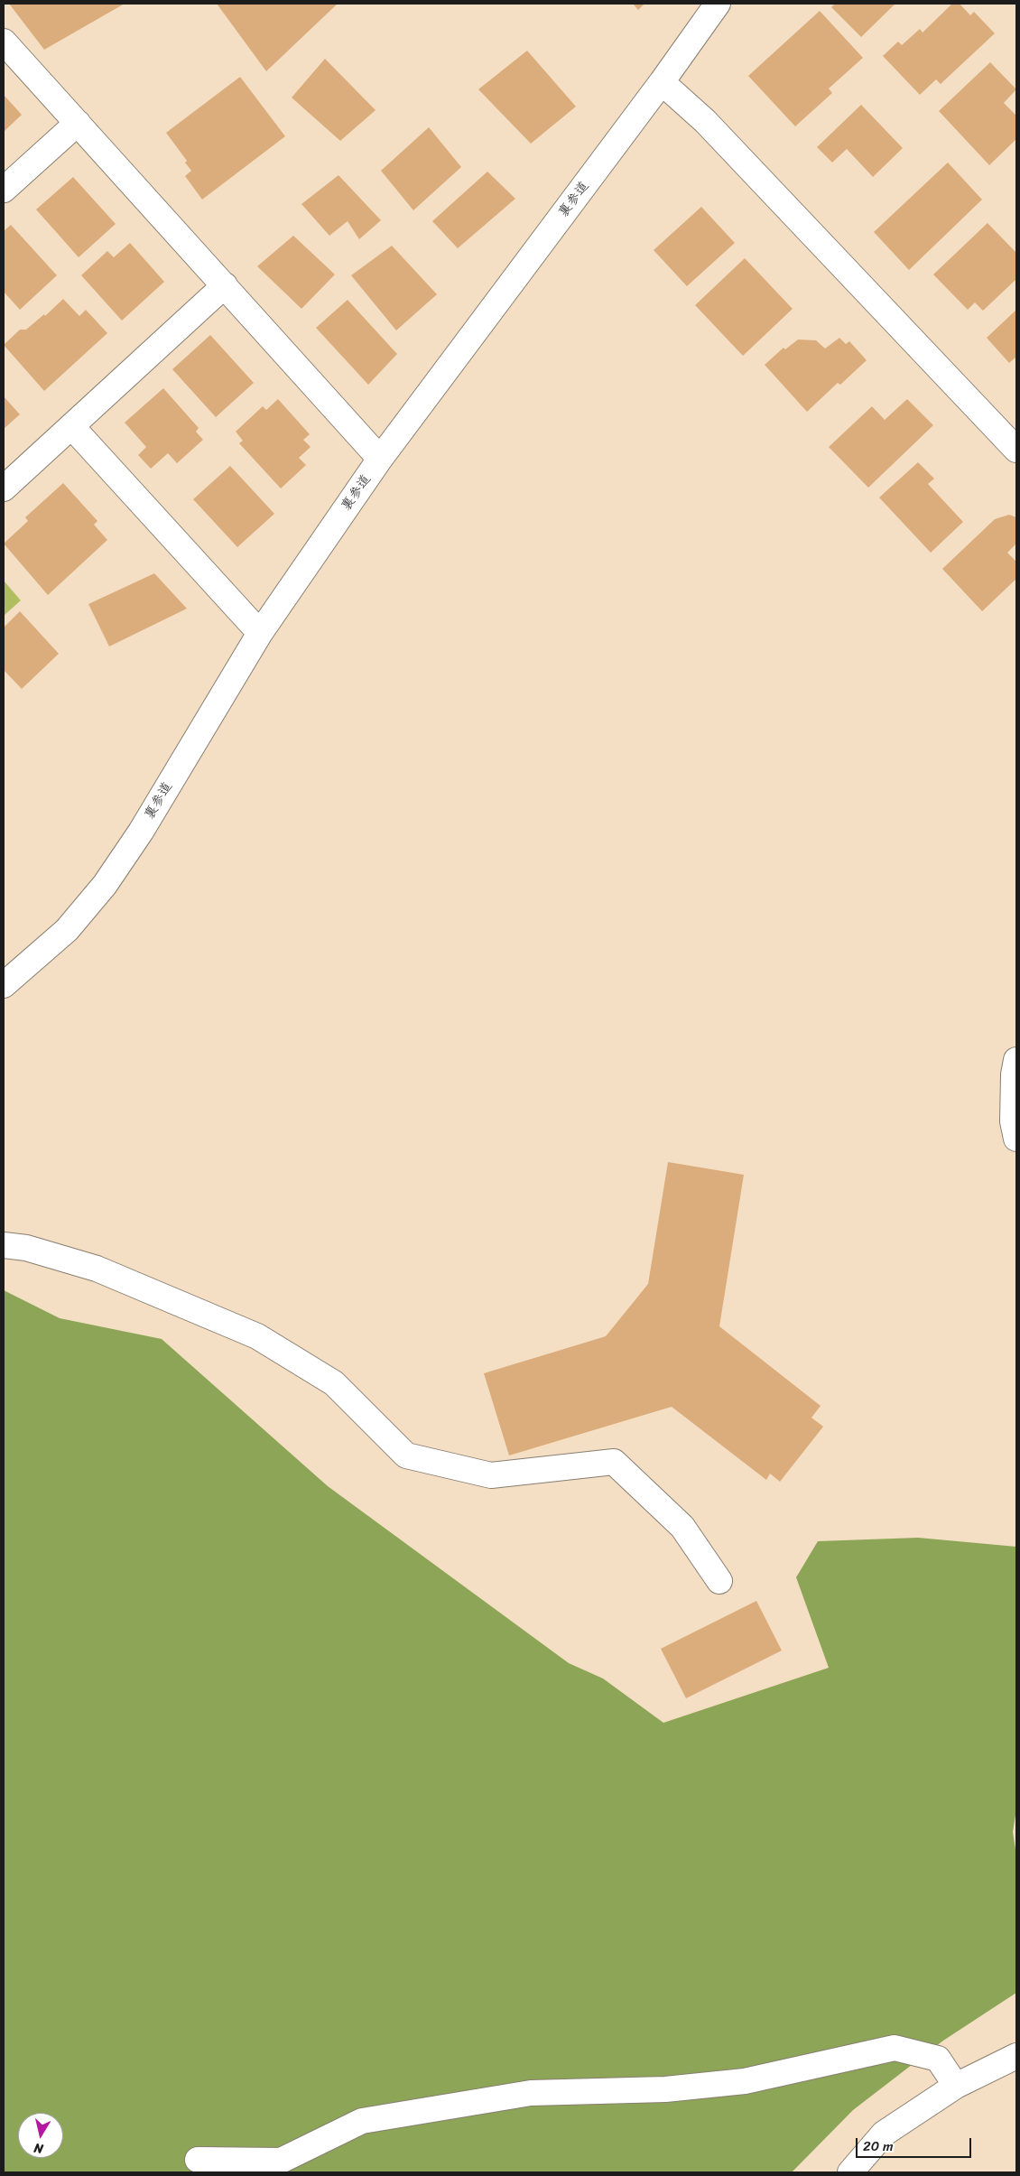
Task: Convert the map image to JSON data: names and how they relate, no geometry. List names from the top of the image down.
{
  "streets": {
    "street": ["裏参道"]
  },
  "scale_bar": "20 m",
  "north": "bottom"
}
